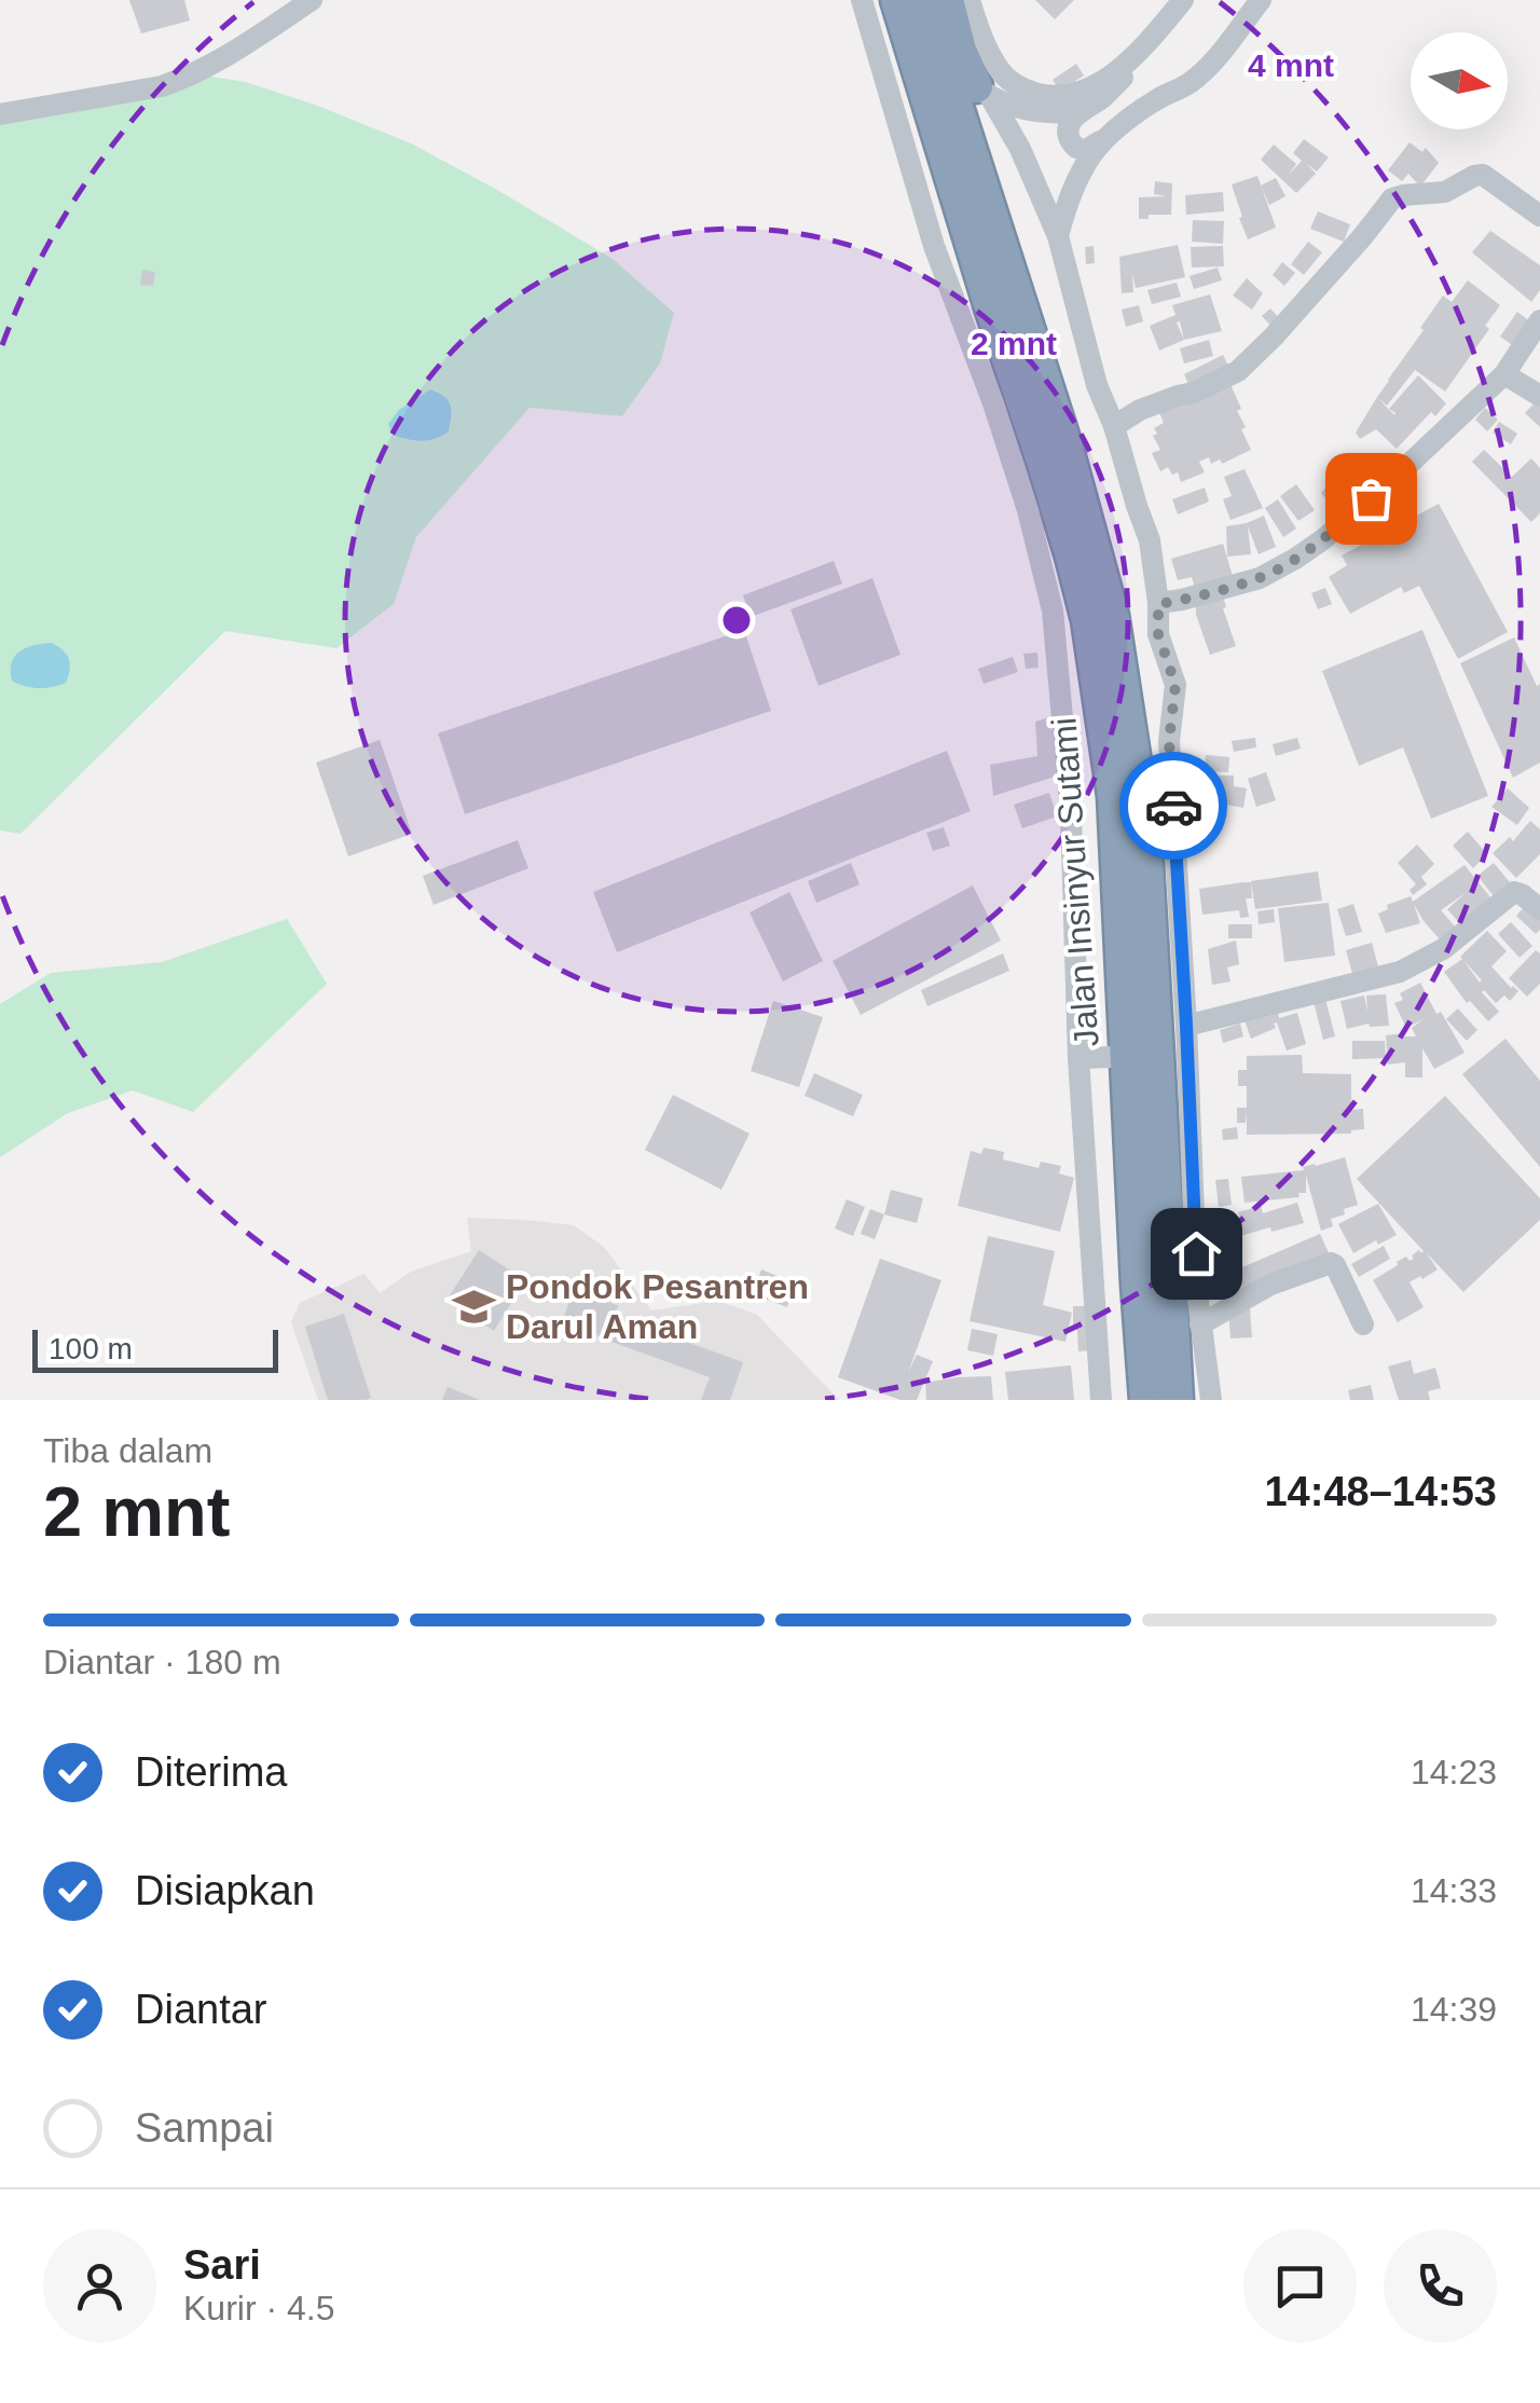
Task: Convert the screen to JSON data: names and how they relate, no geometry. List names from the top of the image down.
{
  "streets": {
    "highway": ["Jalan Insinyur Sutami"]
  },
  "places": {
    "school or university": ["Pondok Pesantren Darul Aman"]
  },
  "scale_bar": "100 m",
  "north": "right",
  "page": {
    "scale": "100 m",
    "heading": ["2 mnt", "Tiba dalam", "14:48–14:53"],
    "panel": ["Sari", "Kurir · 4.5"],
    "bar": "Diantar · 180 m",
    "list": [
      ["Diterima", "14:23"],
      ["Disiapkan", "14:33"],
      ["Diantar", "14:39"],
      "Sampai"
    ]
  },
  "rings": ["4 mnt", "2 mnt"]
}
